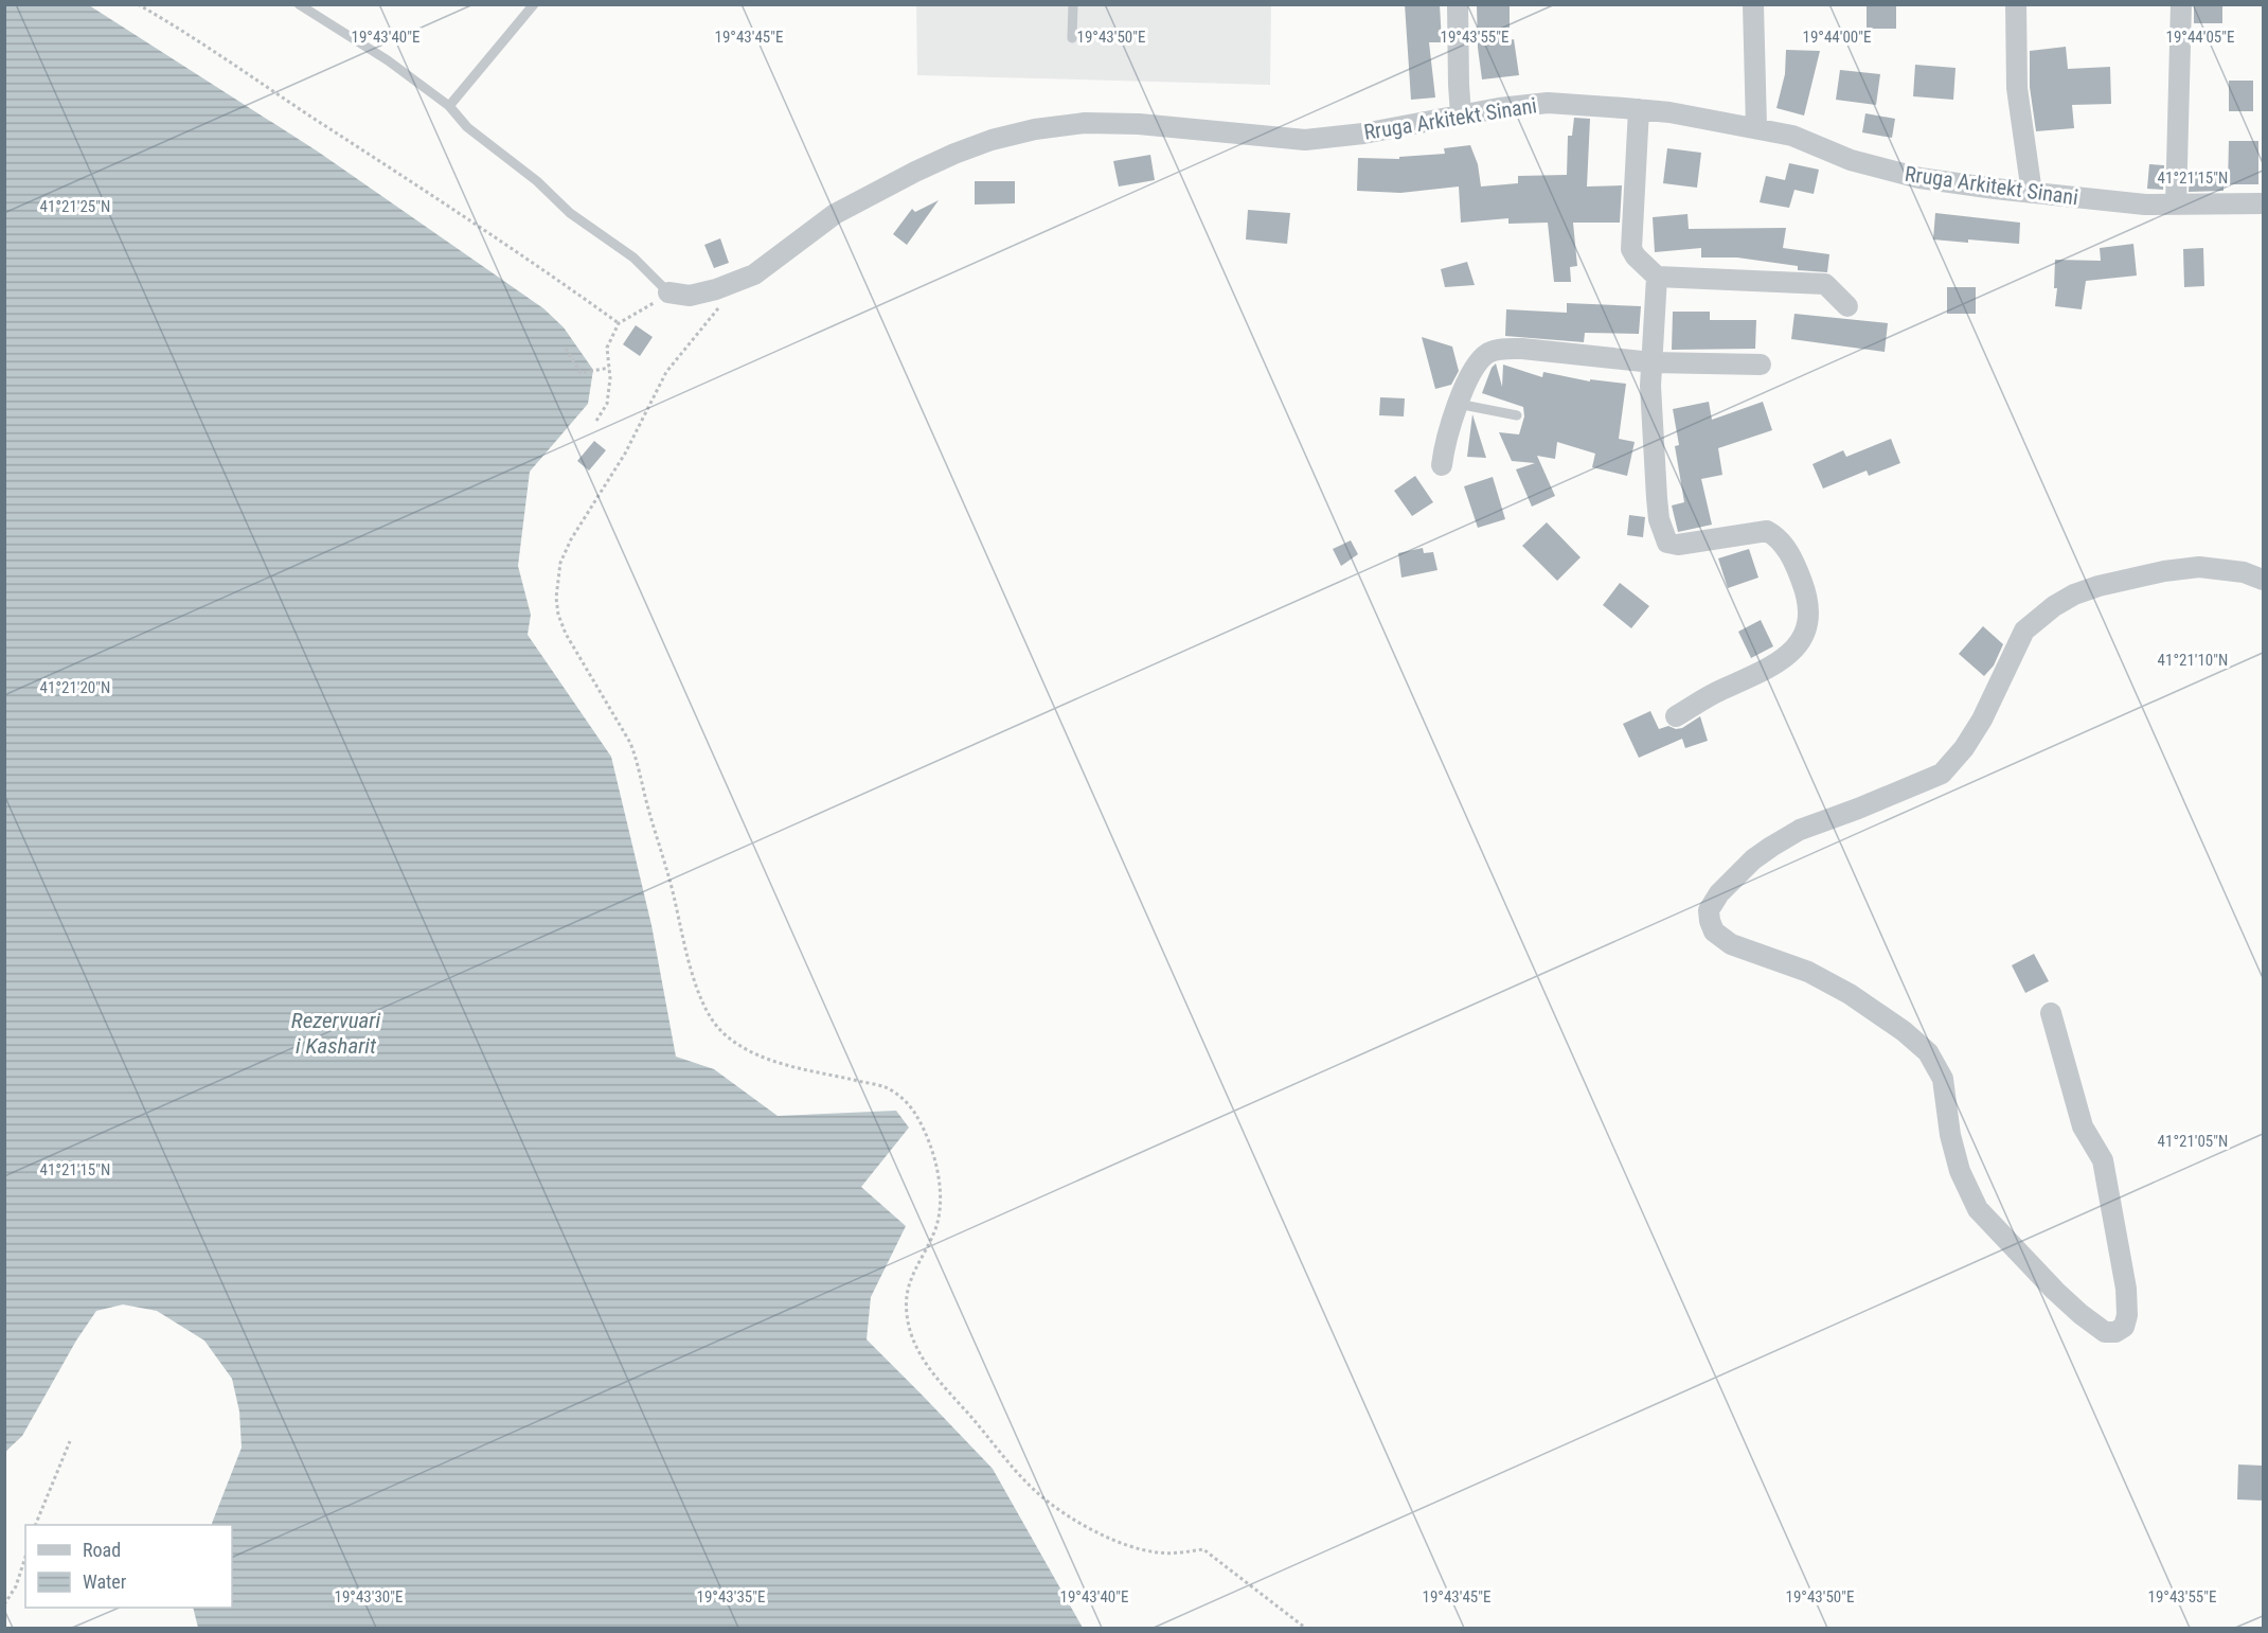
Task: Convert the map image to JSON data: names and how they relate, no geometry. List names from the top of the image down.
{
  "streets": {
    "street": ["Rruga Arkitekt Sinani"]
  },
  "water": ["Rezervuari i Kasharit"],
  "legend": ["Road", "Water"],
  "coordinates": [
    "19°43'40\"E",
    "19°43'45\"E",
    "19°43'50\"E",
    "19°43'55\"E",
    "19°44'00\"E",
    "19°44'05\"E",
    "41°21'15\"N",
    "41°21'25\"N",
    "41°21'10\"N",
    "41°21'20\"N",
    "41°21'05\"N",
    "19°43'30\"E",
    "19°43'35\"E"
  ]
}
